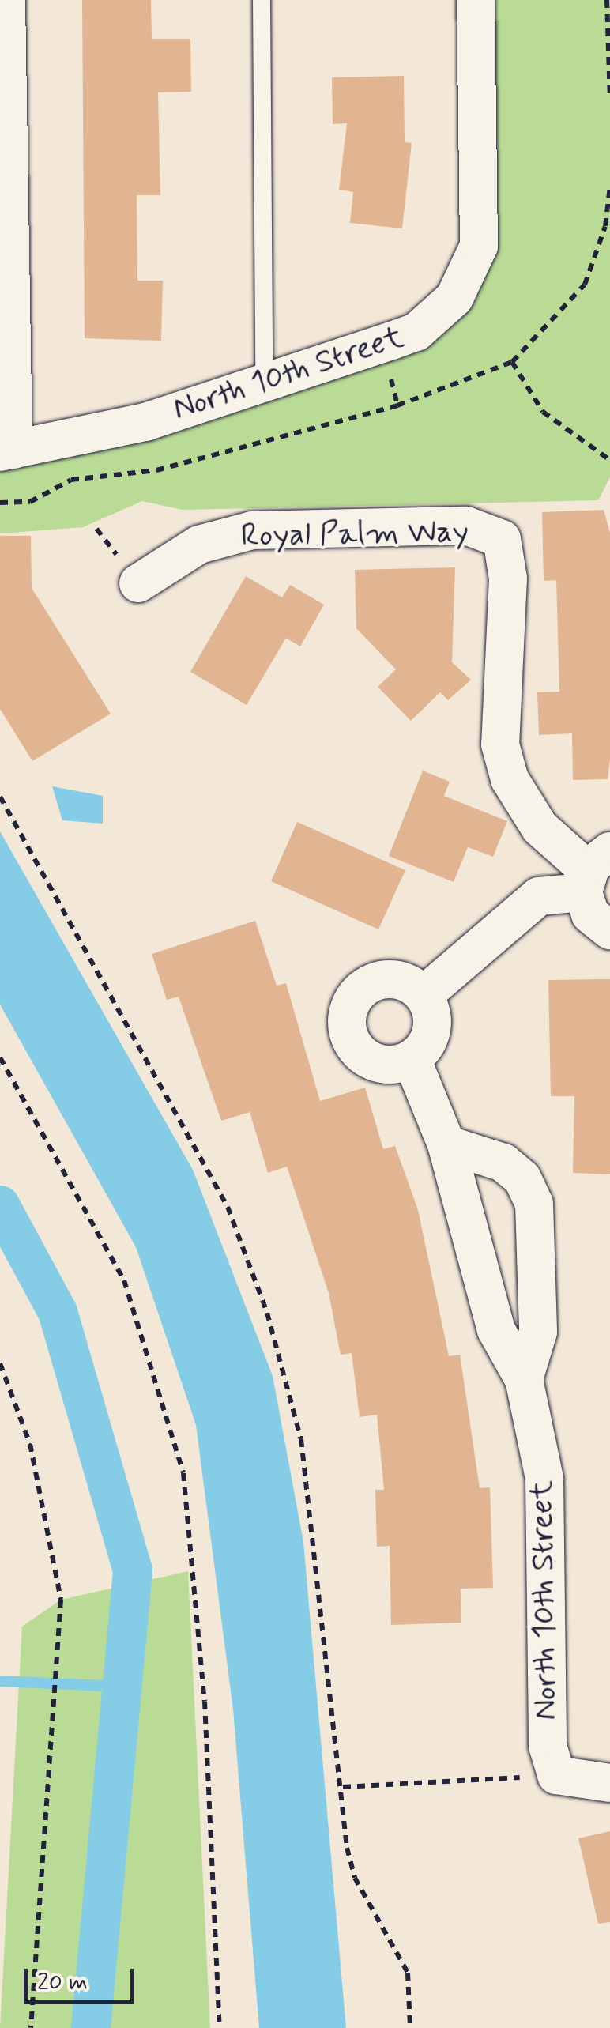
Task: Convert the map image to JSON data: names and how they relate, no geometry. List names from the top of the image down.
{
  "streets": {
    "street": ["North 10th Street", "Royal Palm Way"]
  },
  "scale_bar": "20 m"
}
